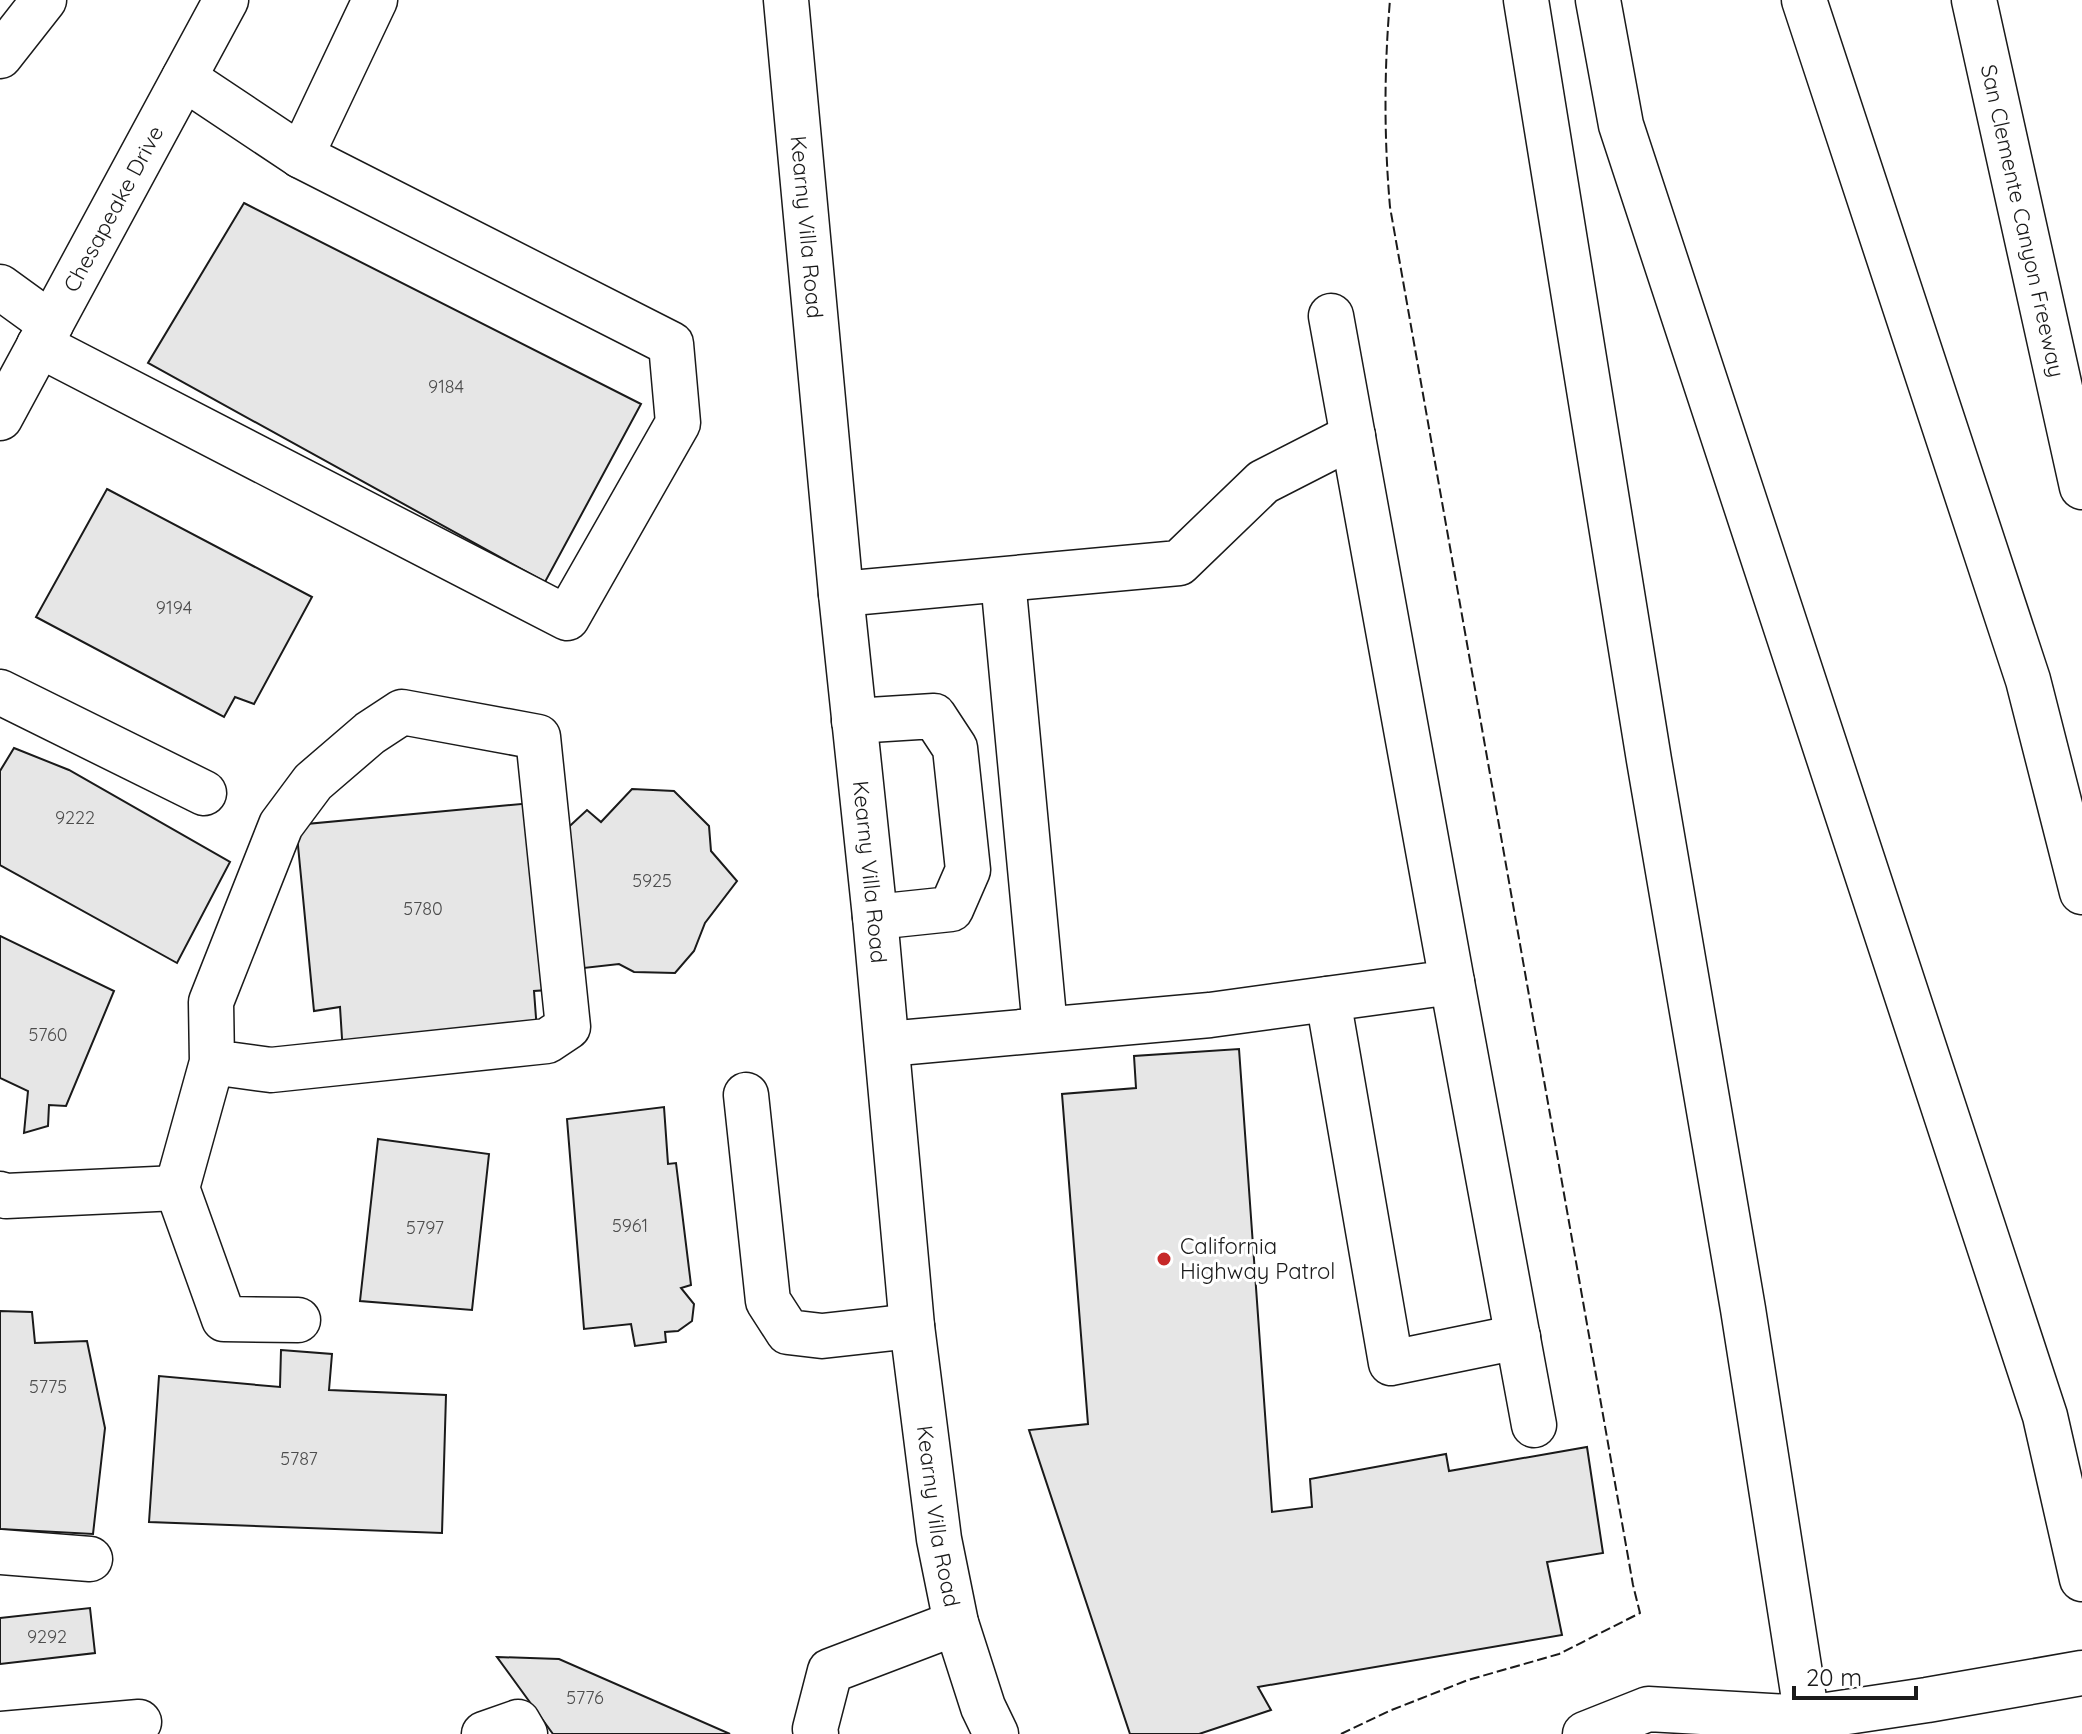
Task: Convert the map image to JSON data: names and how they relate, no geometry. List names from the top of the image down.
{
  "streets": {
    "main road": ["Chesapeake Drive", "San Clemente Canyon Freeway", "Kearny Villa Road"]
  },
  "places": ["California Highway Patrol"],
  "house_numbers": [
    "9184",
    "9194",
    "9222",
    "5925",
    "5780",
    "5760",
    "5961",
    "5797",
    "5775",
    "5787",
    "9292",
    "5776"
  ],
  "scale_bar": "20 m"
}
